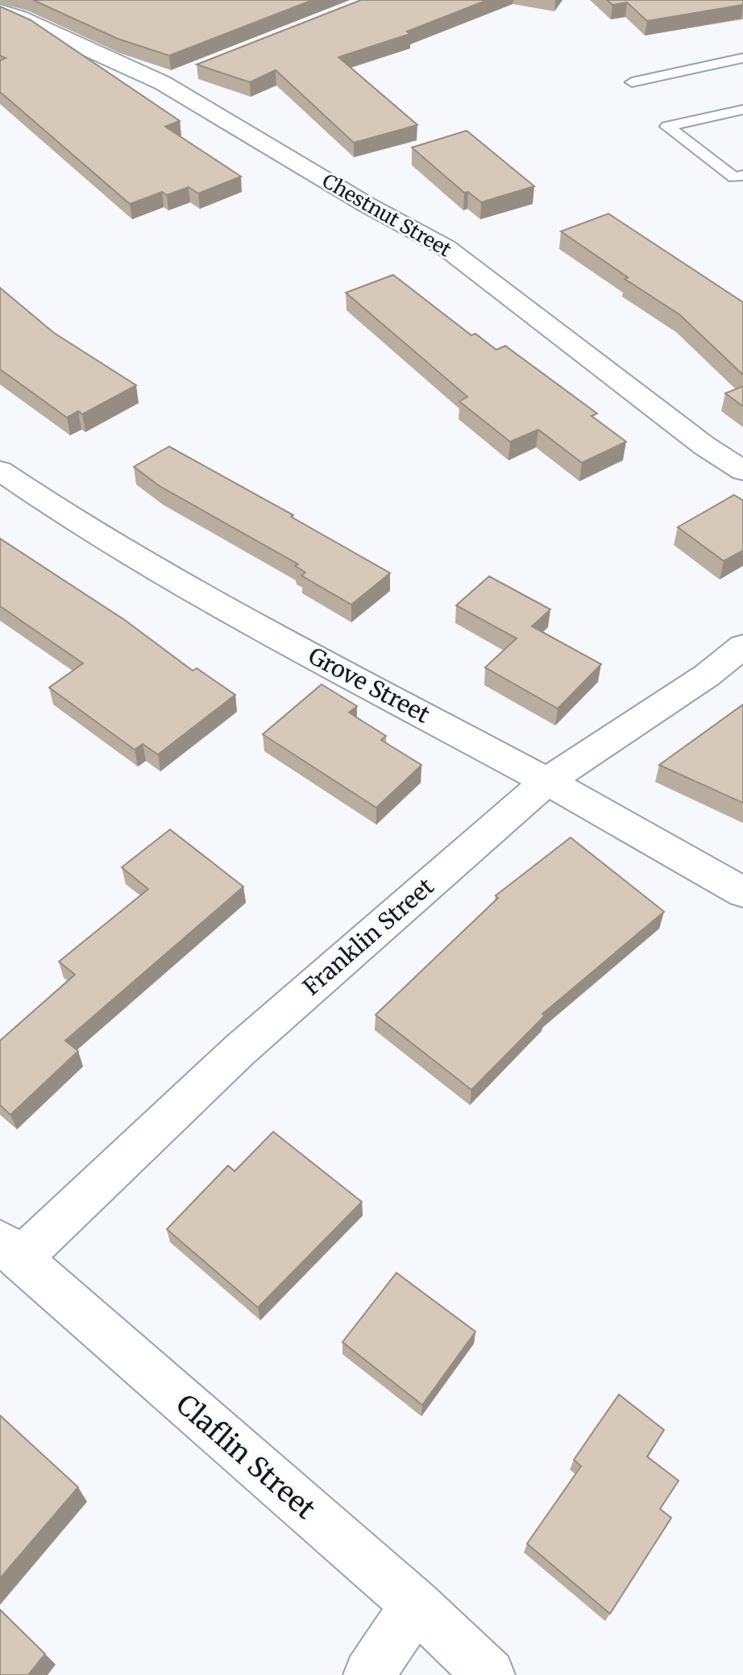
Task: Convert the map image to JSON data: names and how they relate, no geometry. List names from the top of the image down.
{
  "streets": {
    "street": [
      "Chestnut Street",
      "Grove Street",
      "Franklin Street",
      "Claflin Street"
    ]
  },
  "crossings": [
    ["Grove Street", "Franklin Street"],
    ["Franklin Street", "Claflin Street"]
  ]
}
